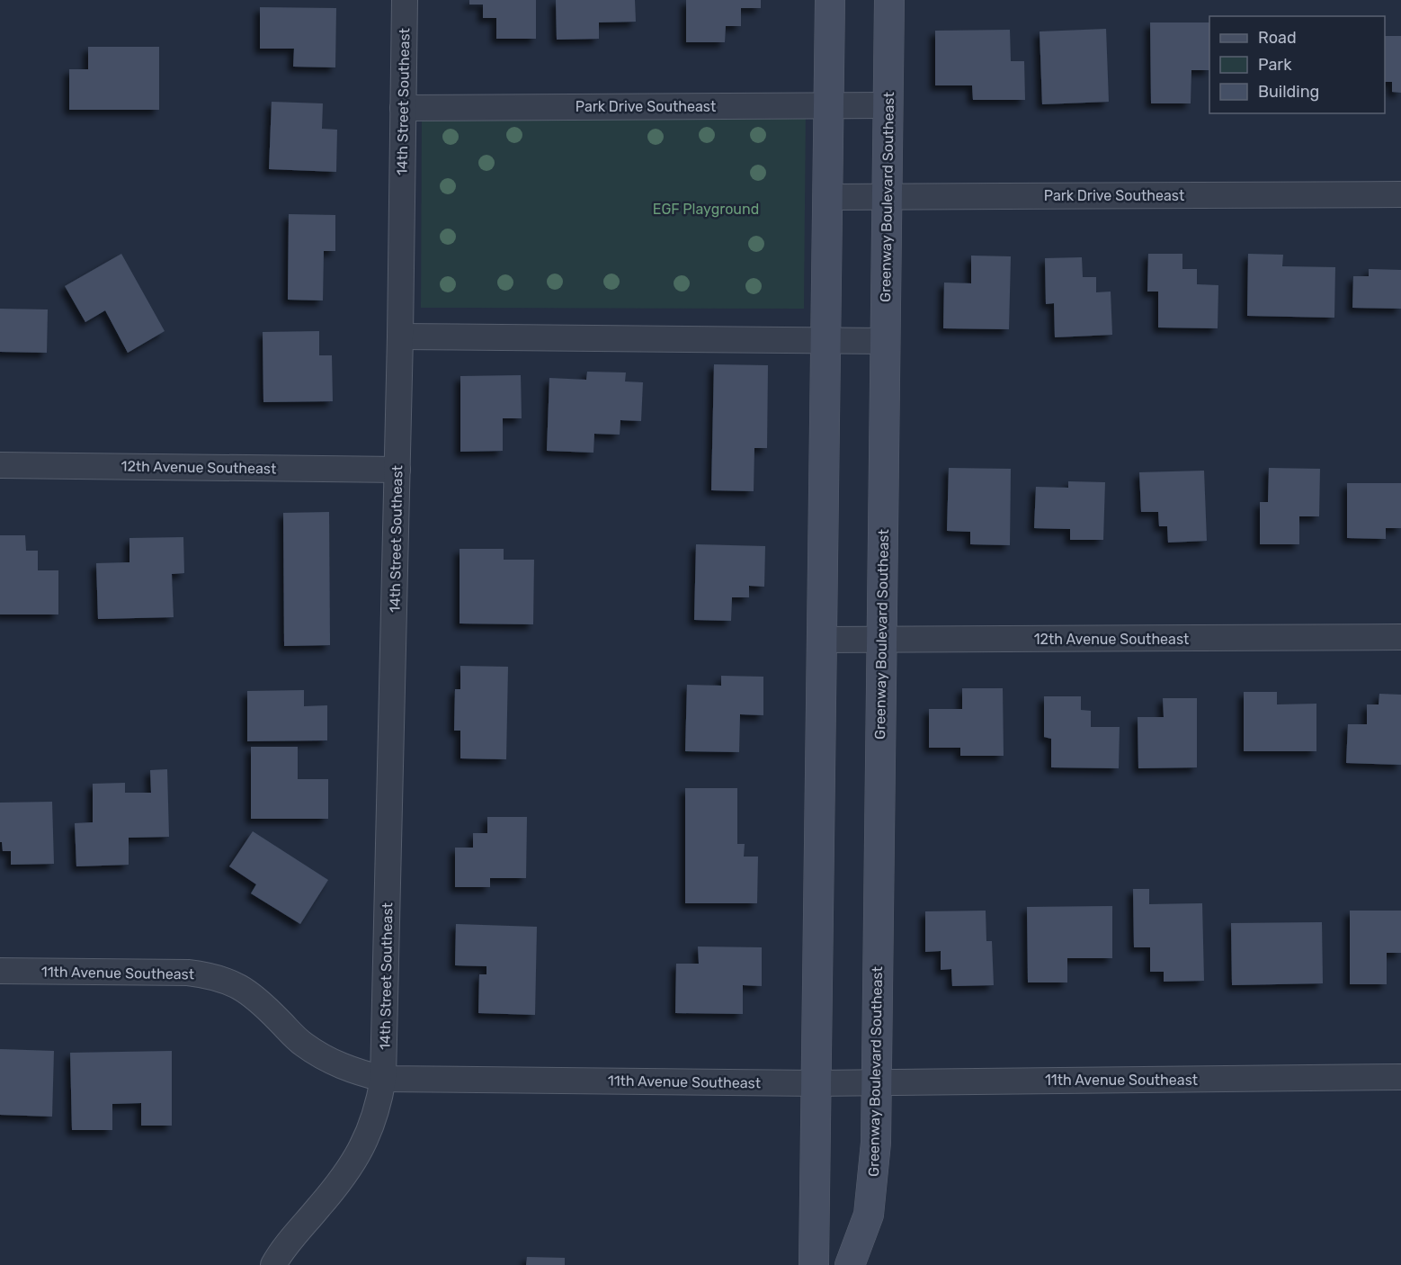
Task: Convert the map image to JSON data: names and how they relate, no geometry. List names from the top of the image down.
{
  "streets": {
    "street": [
      "14th Street Southeast",
      "Park Drive Southeast",
      "Greenway Boulevard Southeast",
      "12th Avenue Southeast",
      "11th Avenue Southeast"
    ]
  },
  "crossings": [
    ["14th Street Southeast", "Park Drive Southeast"],
    ["14th Street Southeast", "12th Avenue Southeast"],
    ["14th Street Southeast", "11th Avenue Southeast"],
    ["Park Drive Southeast", "Greenway Boulevard Southeast"],
    ["Greenway Boulevard Southeast", "12th Avenue Southeast"],
    ["Greenway Boulevard Southeast", "11th Avenue Southeast"]
  ],
  "parks": ["EGF Playground"],
  "legend": ["Road", "Park", "Building"]
}
